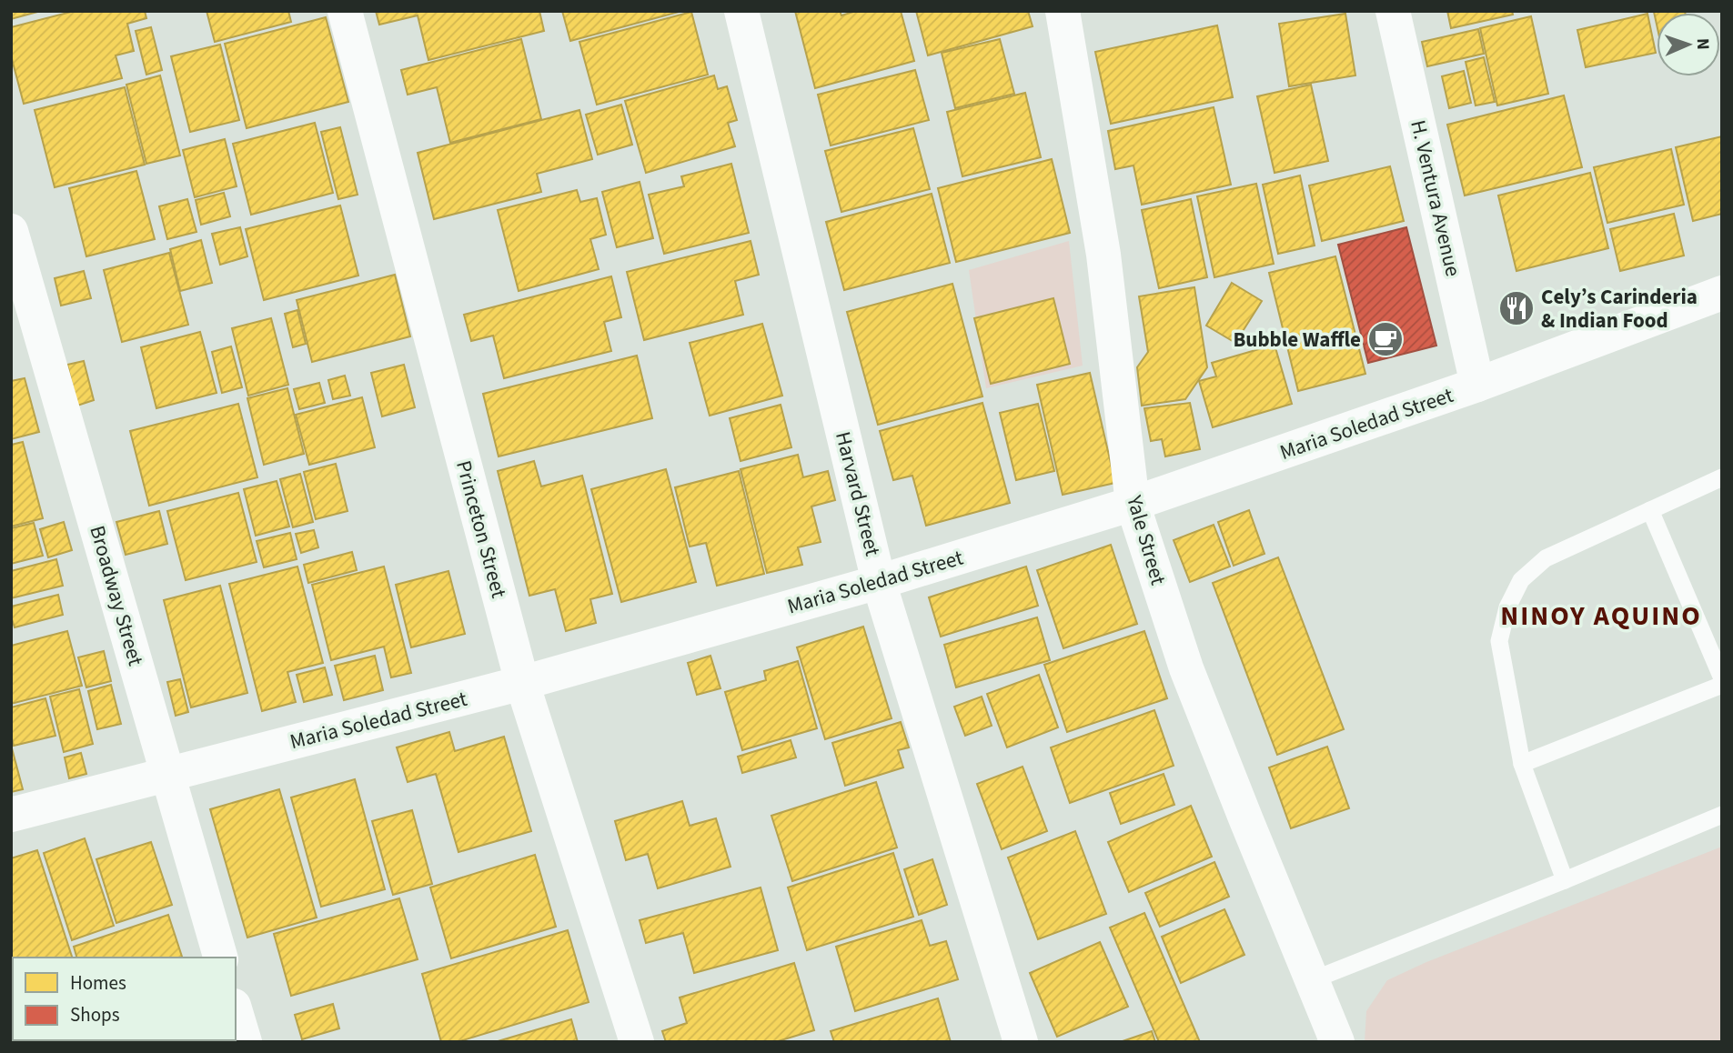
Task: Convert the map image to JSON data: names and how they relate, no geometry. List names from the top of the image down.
{
  "streets": {
    "street": [
      "H. Ventura Avenue",
      "Maria Soledad Street",
      "Harvard Street",
      "Princeton Street",
      "Yale Street",
      "Broadway Street"
    ]
  },
  "crossings": [
    ["H. Ventura Avenue", "Maria Soledad Street"],
    ["Maria Soledad Street", "Harvard Street"],
    ["Maria Soledad Street", "Princeton Street"],
    ["Maria Soledad Street", "Yale Street"],
    ["Maria Soledad Street", "Broadway Street"]
  ],
  "districts": ["NINOY AQUINO"],
  "places": {
    "restaurant": ["Cely’s Carinderia & Indian Food"],
    "cafe": ["Bubble Waffle"]
  },
  "legend": ["Homes", "Shops"],
  "north": "right"
}
